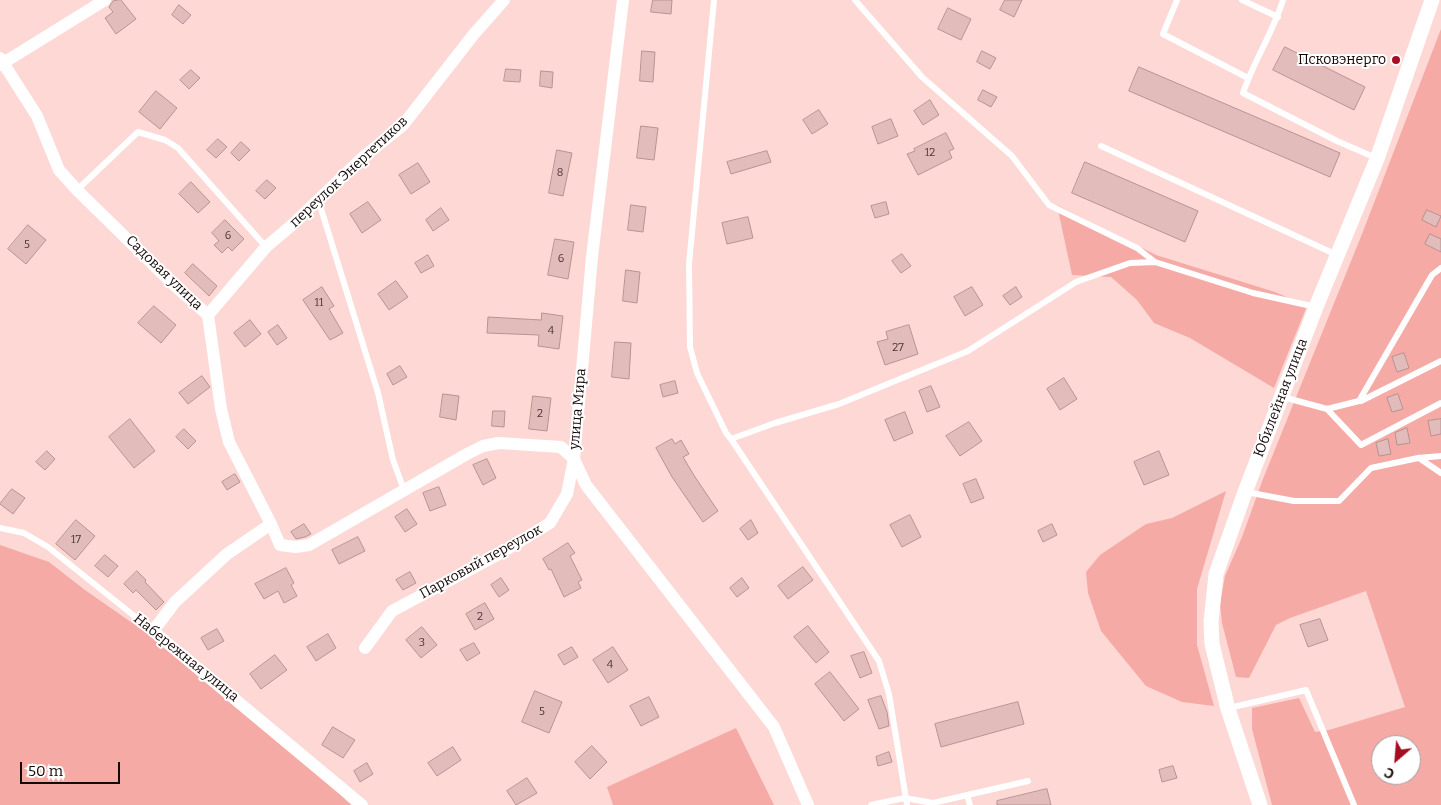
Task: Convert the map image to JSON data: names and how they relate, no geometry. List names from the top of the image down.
{
  "streets": {
    "street": [
      "переулок Энергетиков",
      "Садовая улица",
      "Юбилейная улица",
      "улица Мира",
      "Парковый переулок",
      "Набережная улица"
    ]
  },
  "crossings": [
    ["переулок Энергетиков", "Садовая улица"],
    ["улица Мира", "Парковый переулок"]
  ],
  "places": ["Псковэнерго"],
  "house_numbers": [
    "12",
    "8",
    "6",
    "5",
    "6",
    "11",
    "4",
    "27",
    "2",
    "17",
    "2",
    "3",
    "4",
    "5"
  ],
  "scale_bar": "50 m",
  "north": "bottom left"
}
